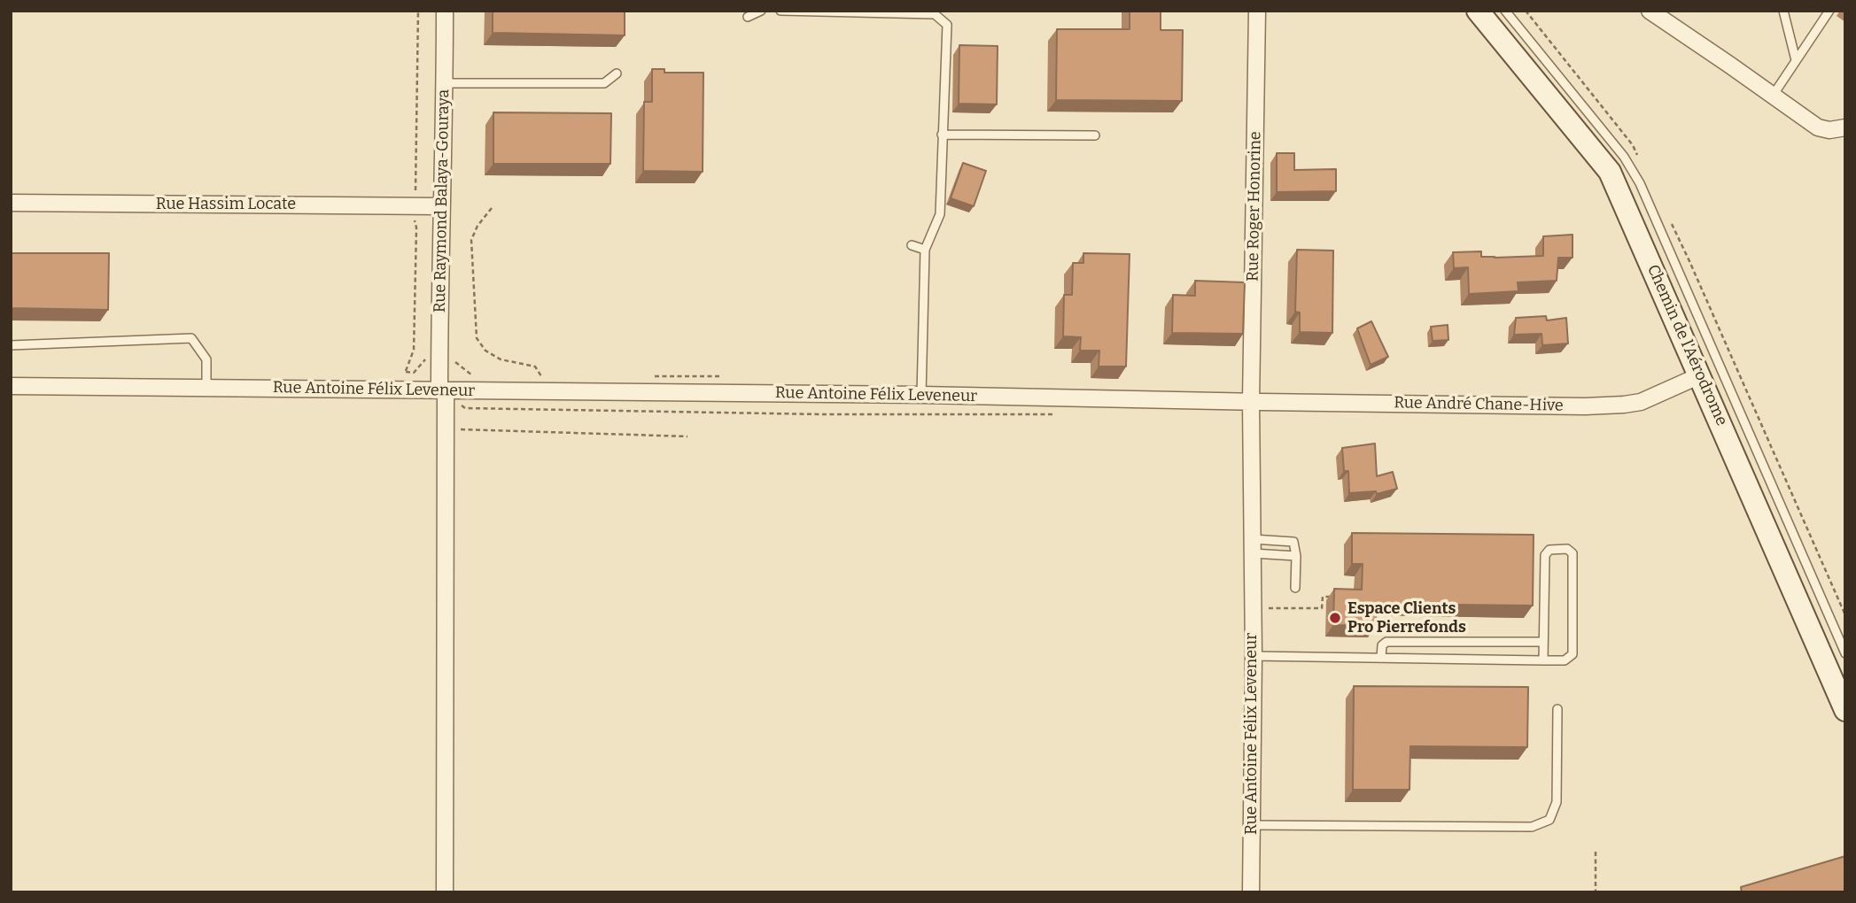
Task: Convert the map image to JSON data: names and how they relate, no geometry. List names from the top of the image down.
{
  "streets": {
    "main road": ["Chemin de l'Aérodrome"],
    "street": [
      "Rue Raymond Balaya-Gouraya",
      "Rue Hassim Locate",
      "Rue Roger Honorine",
      "Rue Antoine Félix Leveneur",
      "Rue André Chane-Hive"
    ]
  },
  "crossings": [
    ["Rue Raymond Balaya-Gouraya", "Rue Hassim Locate"],
    ["Rue Raymond Balaya-Gouraya", "Rue Antoine Félix Leveneur"],
    ["Rue Roger Honorine", "Rue Antoine Félix Leveneur"],
    ["Rue Roger Honorine", "Rue André Chane-Hive"],
    ["Chemin de l'Aérodrome", "Rue André Chane-Hive"],
    ["Rue Antoine Félix Leveneur", "Rue André Chane-Hive"]
  ],
  "places": ["Espace Clients Pro Pierrefonds"]
}
